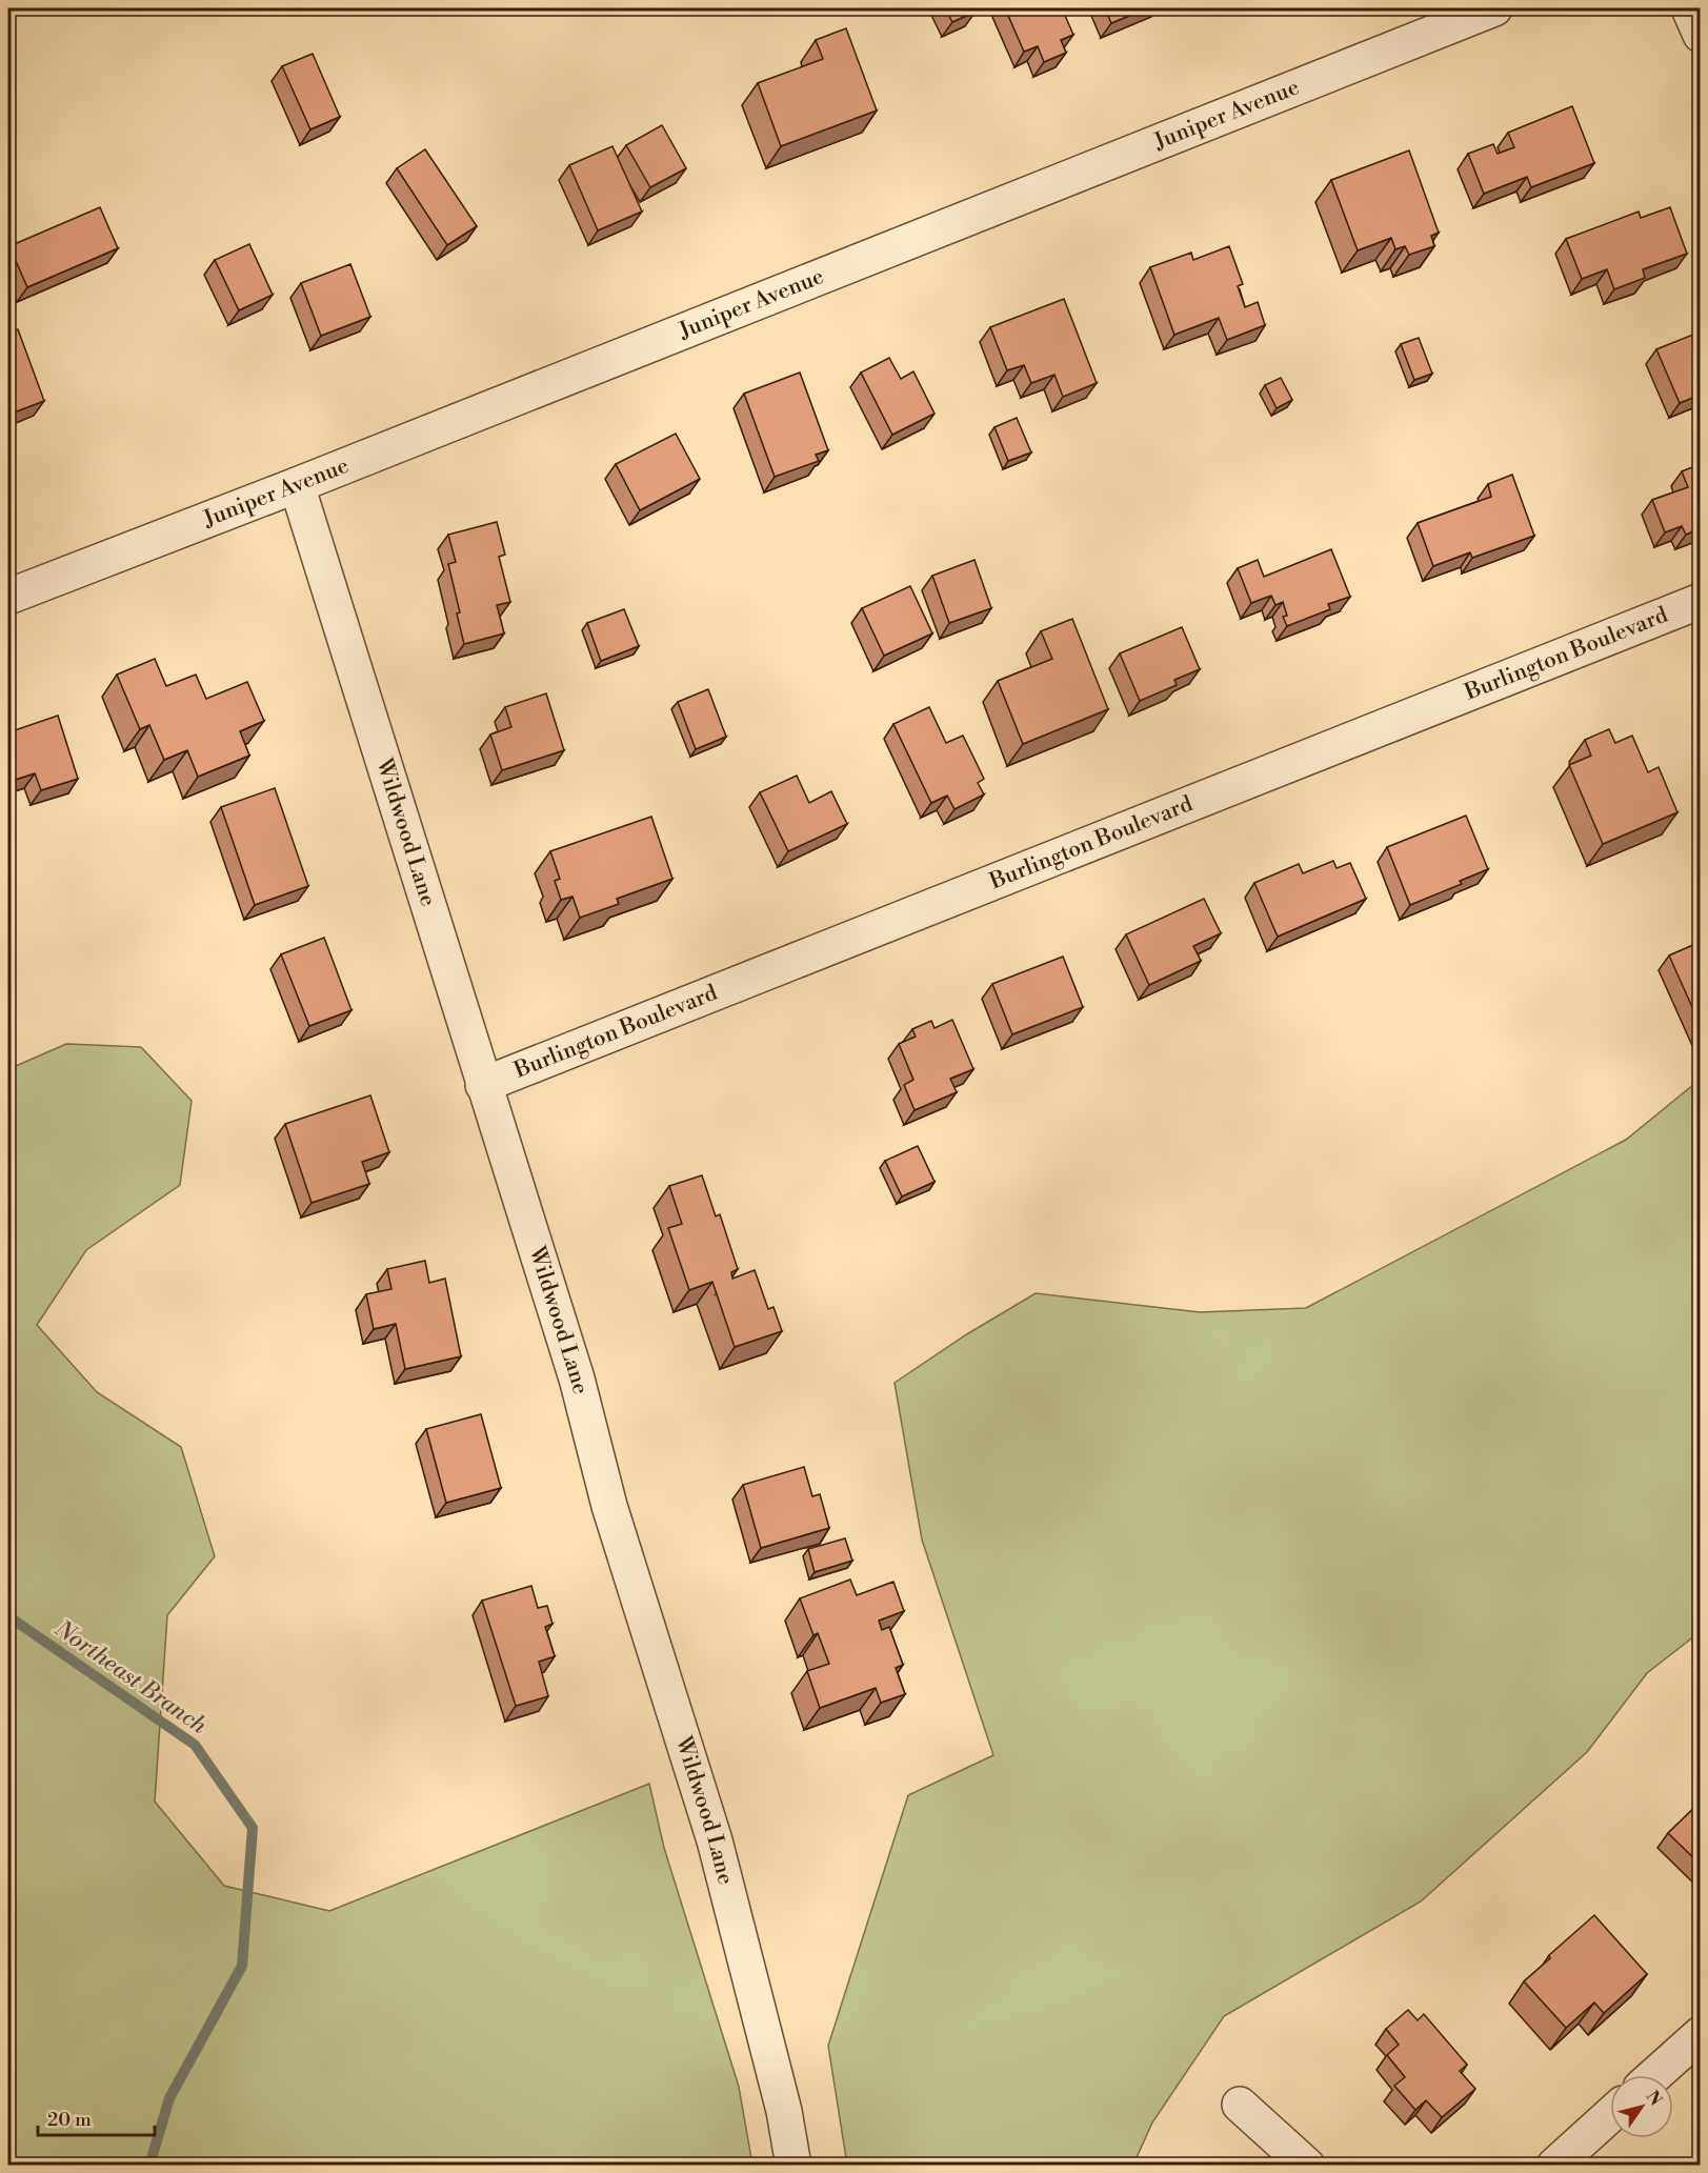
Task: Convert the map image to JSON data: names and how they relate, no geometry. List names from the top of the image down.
{
  "streets": {
    "street": ["Juniper Avenue", "Burlington Boulevard", "Wildwood Lane"]
  },
  "crossings": [
    ["Juniper Avenue", "Wildwood Lane"],
    ["Burlington Boulevard", "Wildwood Lane"]
  ],
  "water": ["Northeast Branch"],
  "scale_bar": "20 m",
  "north": "top right"
}
